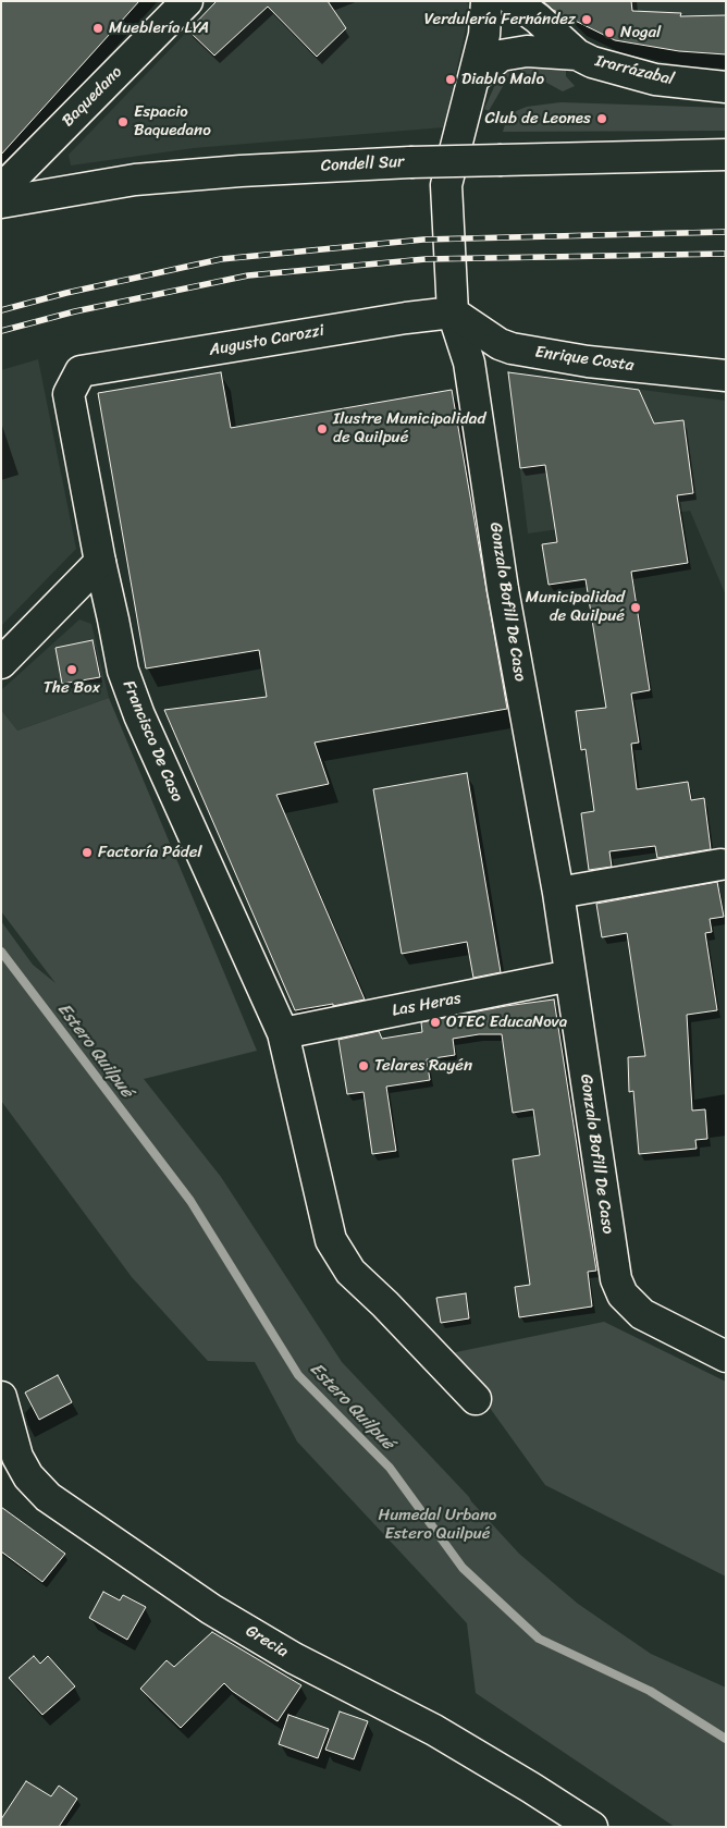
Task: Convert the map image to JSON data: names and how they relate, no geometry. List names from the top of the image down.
{
  "streets": {
    "street": [
      "Irarrázabal",
      "Baquedano",
      "Condell Sur",
      "Augusto Carozzi",
      "Enrique Costa",
      "Gonzalo Bofill De Caso",
      "Francisco De Caso",
      "Las Heras",
      "Grecia"
    ]
  },
  "crossings": [
    ["Irarrázabal", "Gonzalo Bofill De Caso"],
    ["Augusto Carozzi", "Enrique Costa"],
    ["Augusto Carozzi", "Gonzalo Bofill De Caso"],
    ["Augusto Carozzi", "Francisco De Caso"],
    ["Enrique Costa", "Gonzalo Bofill De Caso"],
    ["Gonzalo Bofill De Caso", "Las Heras"],
    ["Francisco De Caso", "Las Heras"]
  ],
  "water": ["Estero Quilpué"],
  "parks": ["Humedal Urbano Estero Quilpué"],
  "places": [
    "Verdulería Fernández",
    "Mueblería LYA",
    "Nogal",
    "Diablo Malo",
    "Club de Leones",
    "Espacio Baquedano",
    "Ilustre Municipalidad de Quilpué",
    "Municipalidad de Quilpué",
    "The Box",
    "Factoría Pádel",
    "OTEC EducaNova",
    "Telares Rayén"
  ]
}
